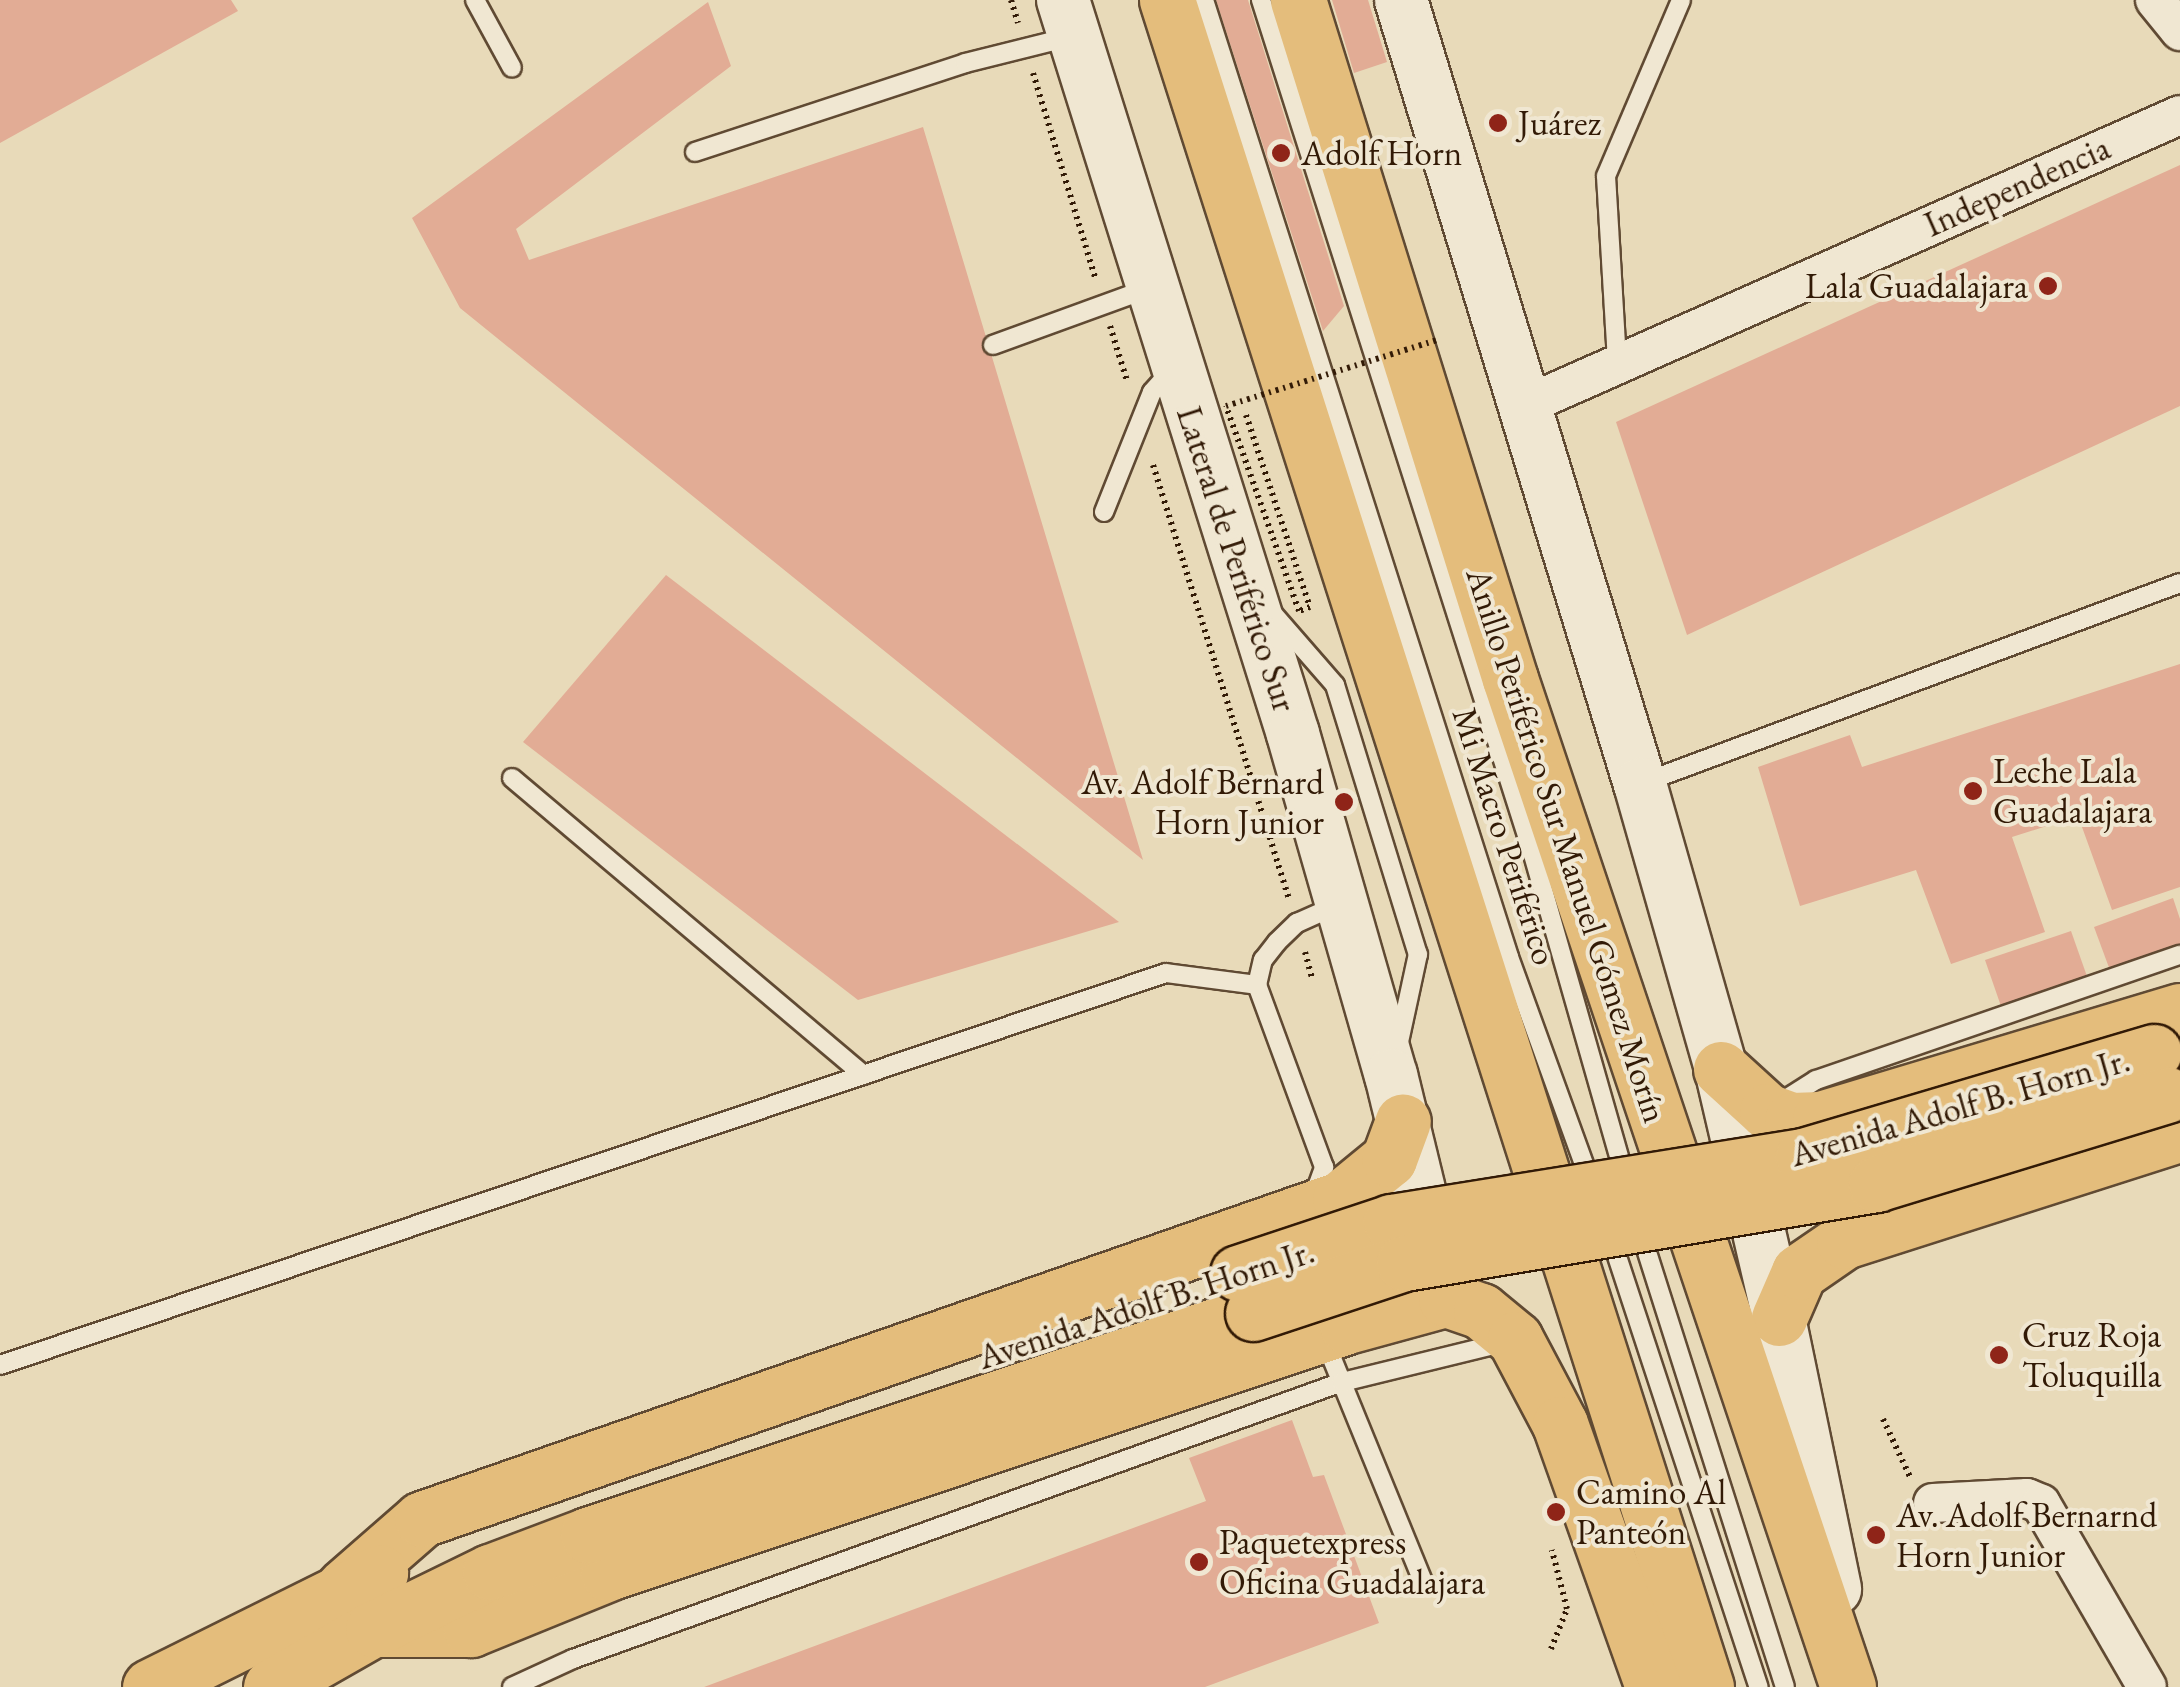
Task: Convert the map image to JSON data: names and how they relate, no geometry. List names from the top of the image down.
{
  "streets": {
    "main road": ["Anillo Periférico Sur Manuel Gómez Morín", "Avenida Adolf B. Horn Jr."],
    "street": ["Independencia", "Lateral de Periférico Sur"],
    "lane": ["Mi Macro Periférico"]
  },
  "places": [
    "Juárez",
    "Adolf Horn",
    "Lala Guadalajara",
    "Leche Lala Guadalajara",
    "Av. Adolf Bernard Horn Junior",
    "Cruz Roja Toluquilla",
    "Camino Al Panteón",
    "Av. Adolf Bernarnd Horn Junior",
    "Paquetexpress Oficina Guadalajara"
  ]
}
